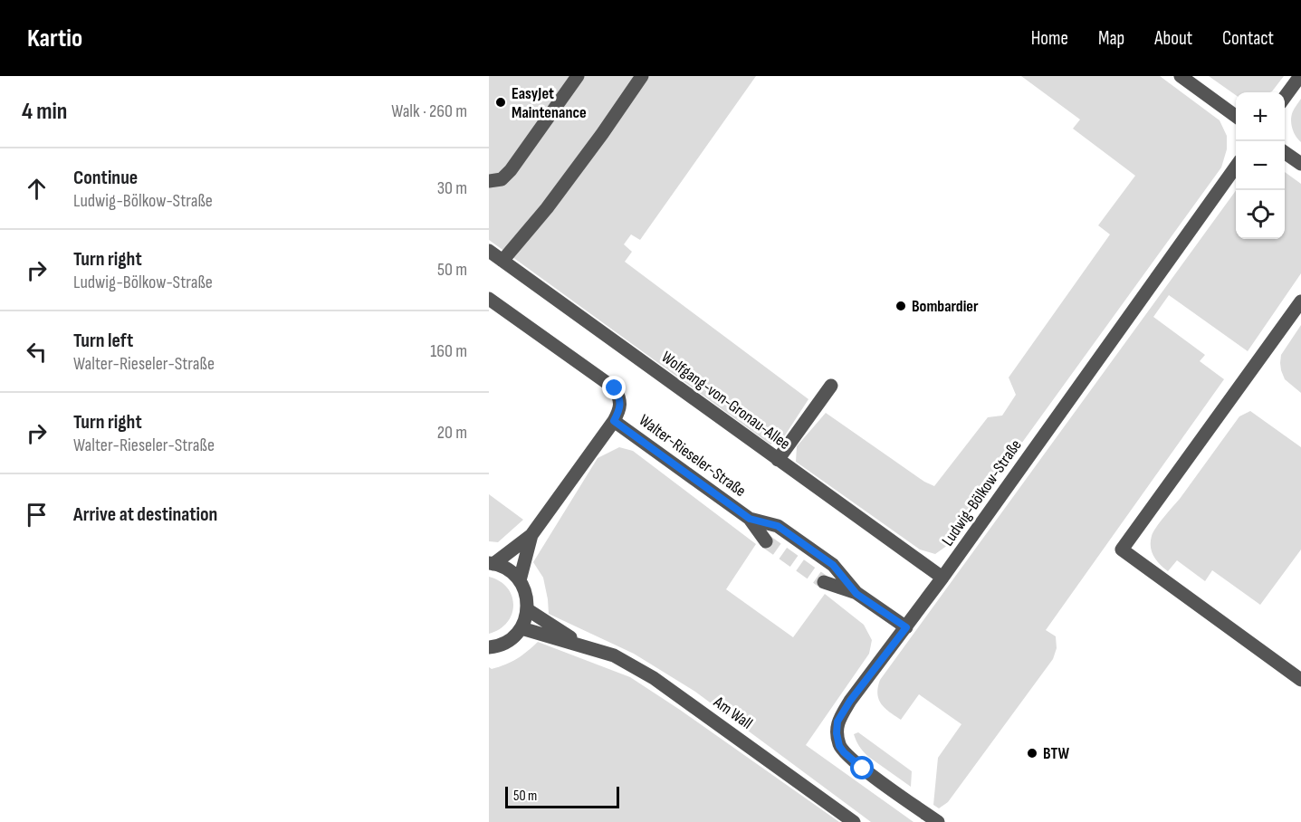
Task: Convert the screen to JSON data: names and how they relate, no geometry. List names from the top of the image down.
{
  "streets": {
    "street": [
      "Wolfgang-von-Gronau-Allee",
      "Walter-Rieseler-Straße",
      "Ludwig-Bölkow-Straße",
      "Am Wall"
    ]
  },
  "crossings": [
    ["Wolfgang-von-Gronau-Allee", "Ludwig-Bölkow-Straße"],
    ["Walter-Rieseler-Straße", "Ludwig-Bölkow-Straße"]
  ],
  "places": ["EasyJet Maintenance", "Bombardier", "BTW"],
  "scale_bar": "50 m",
  "page": {
    "header": "Kartio",
    "nav": [
      "Home",
      "Map",
      "About",
      "Contact"
    ],
    "heading": ["4 min", "Walk · 260 m"],
    "map_buttons": ["+", "−"],
    "list": [
      ["Continue", "Ludwig-Bölkow-Straße", "30 m"],
      ["Turn right", "Ludwig-Bölkow-Straße", "50 m"],
      ["Turn left", "Walter-Rieseler-Straße", "160 m"],
      ["Turn right", "Walter-Rieseler-Straße", "20 m"],
      "Arrive at destination"
    ],
    "scale": "50 m"
  }
}
